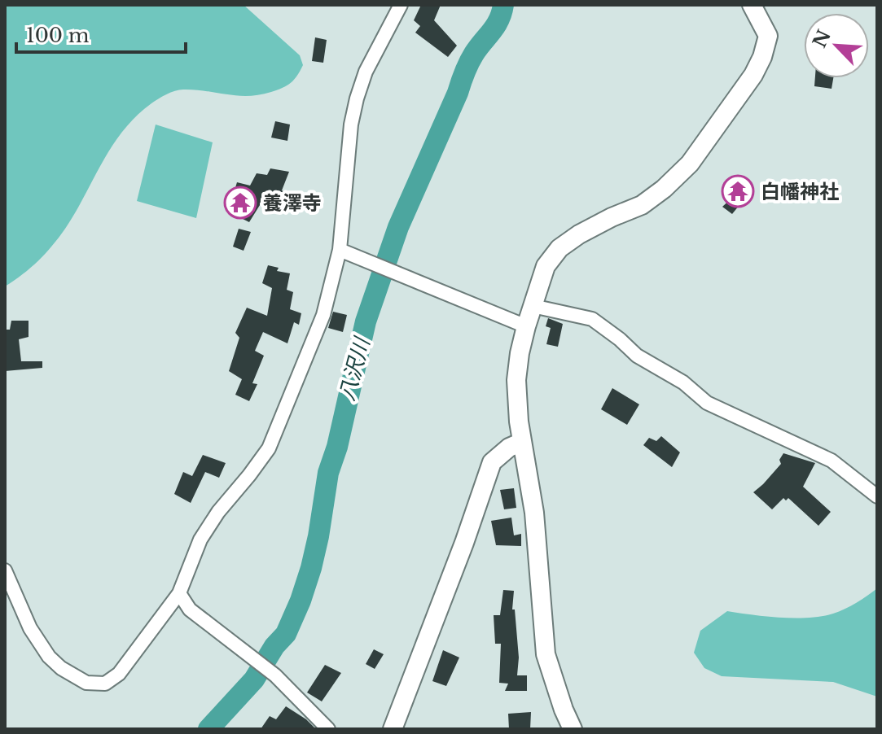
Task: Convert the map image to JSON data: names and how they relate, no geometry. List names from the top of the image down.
{
  "water": ["八沢川"],
  "places": {
    "temple": ["白幡神社", "養澤寺"]
  },
  "scale_bar": "100 m",
  "north": "top left"
}
